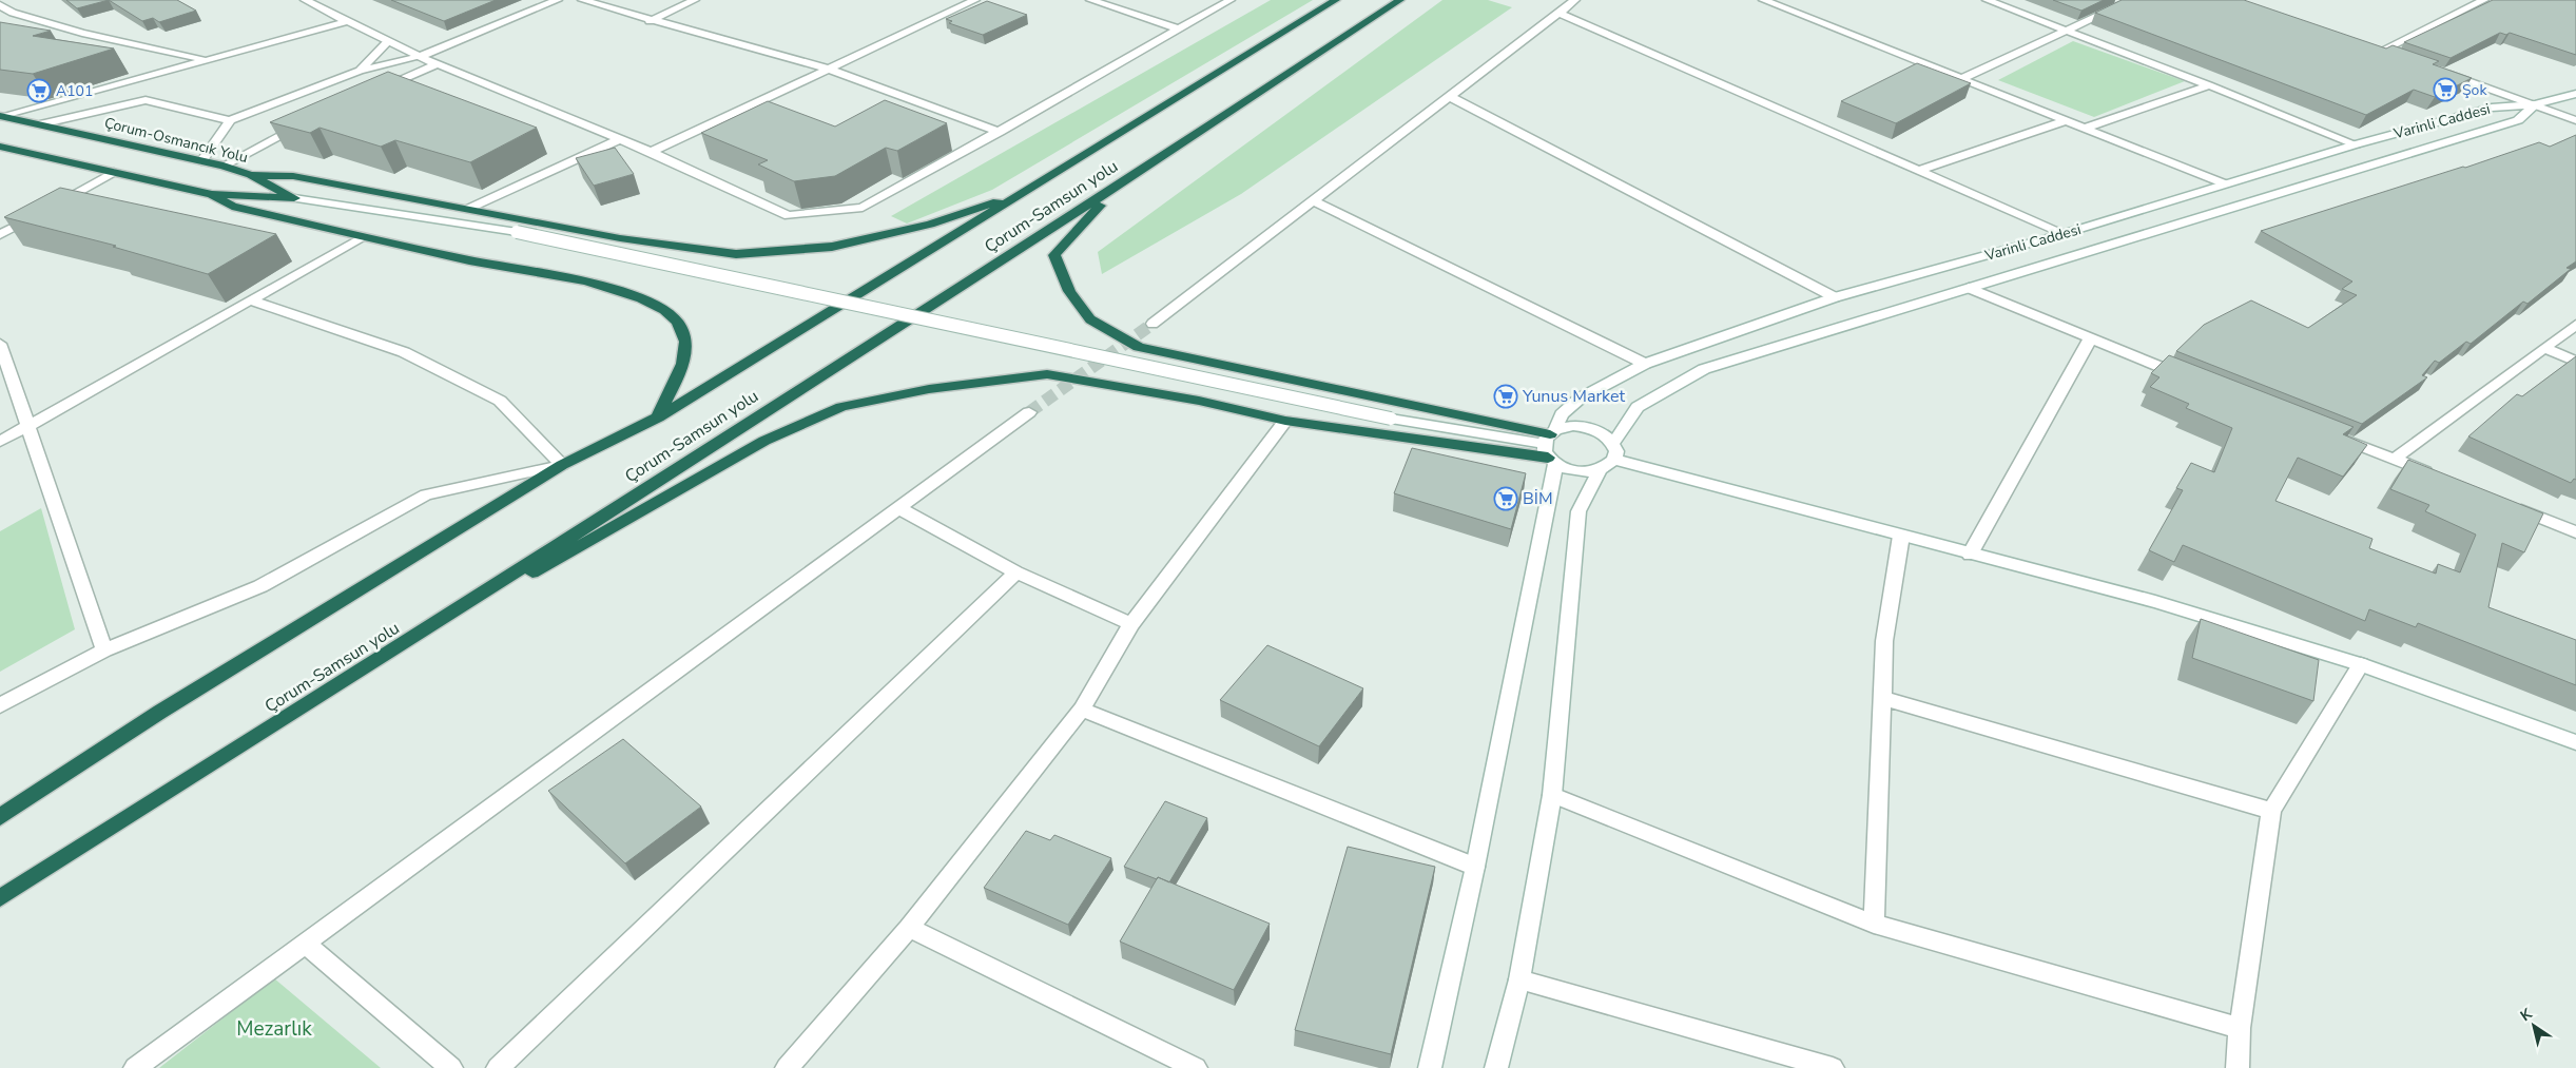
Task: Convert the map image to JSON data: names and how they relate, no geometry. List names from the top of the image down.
{
  "streets": {
    "highway": ["Çorum-Osmancık Yolu", "Çorum-Samsun yolu"],
    "street": ["Varinli Caddesi"]
  },
  "parks": ["Mezarlık"],
  "places": {
    "supermarket": [
      "Şok",
      "A101",
      "Yunus Market",
      "BİM"
    ]
  },
  "north": "top left"
}
